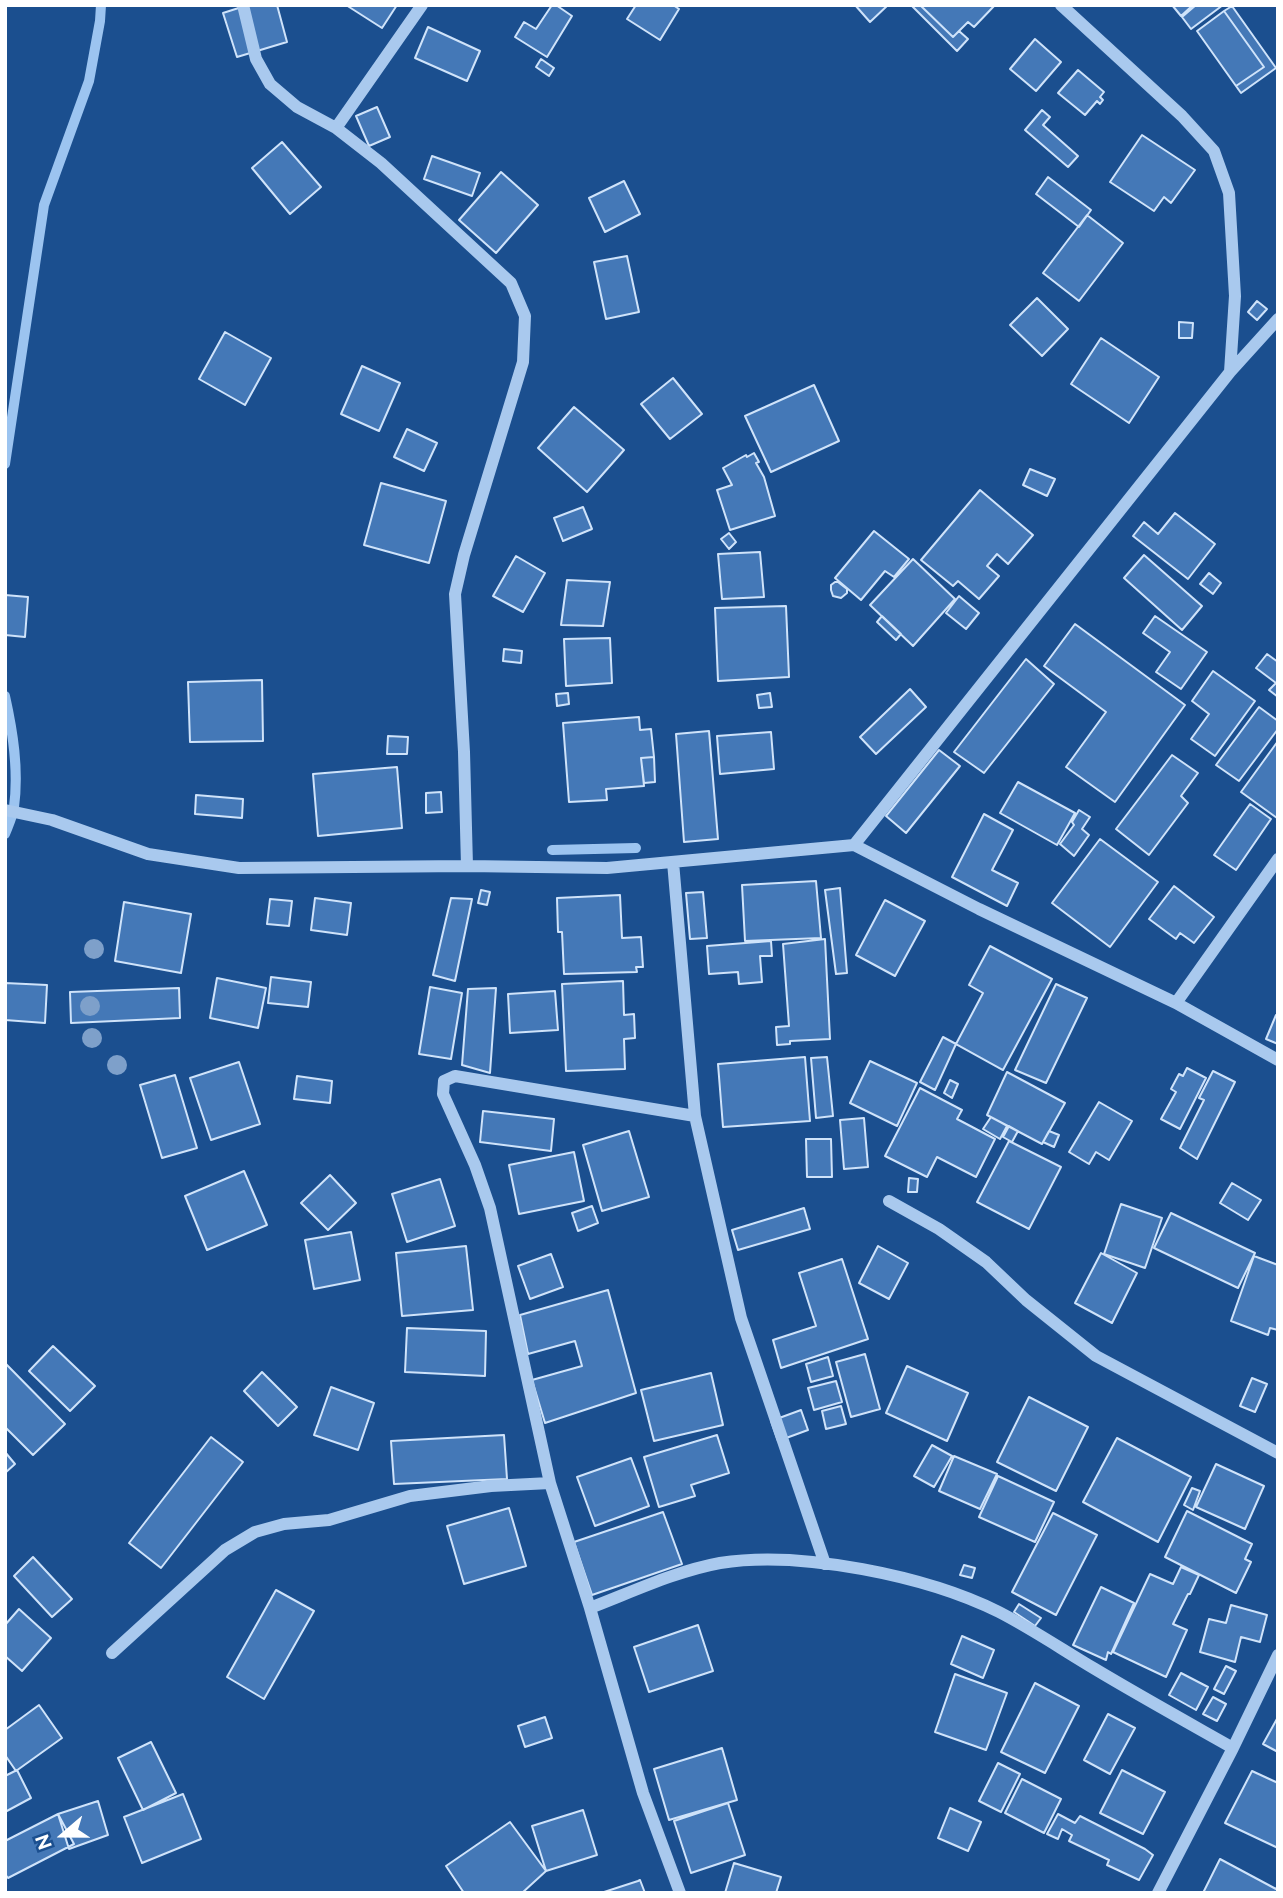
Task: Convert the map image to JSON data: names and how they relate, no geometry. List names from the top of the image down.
{
  "north": "left"
}
